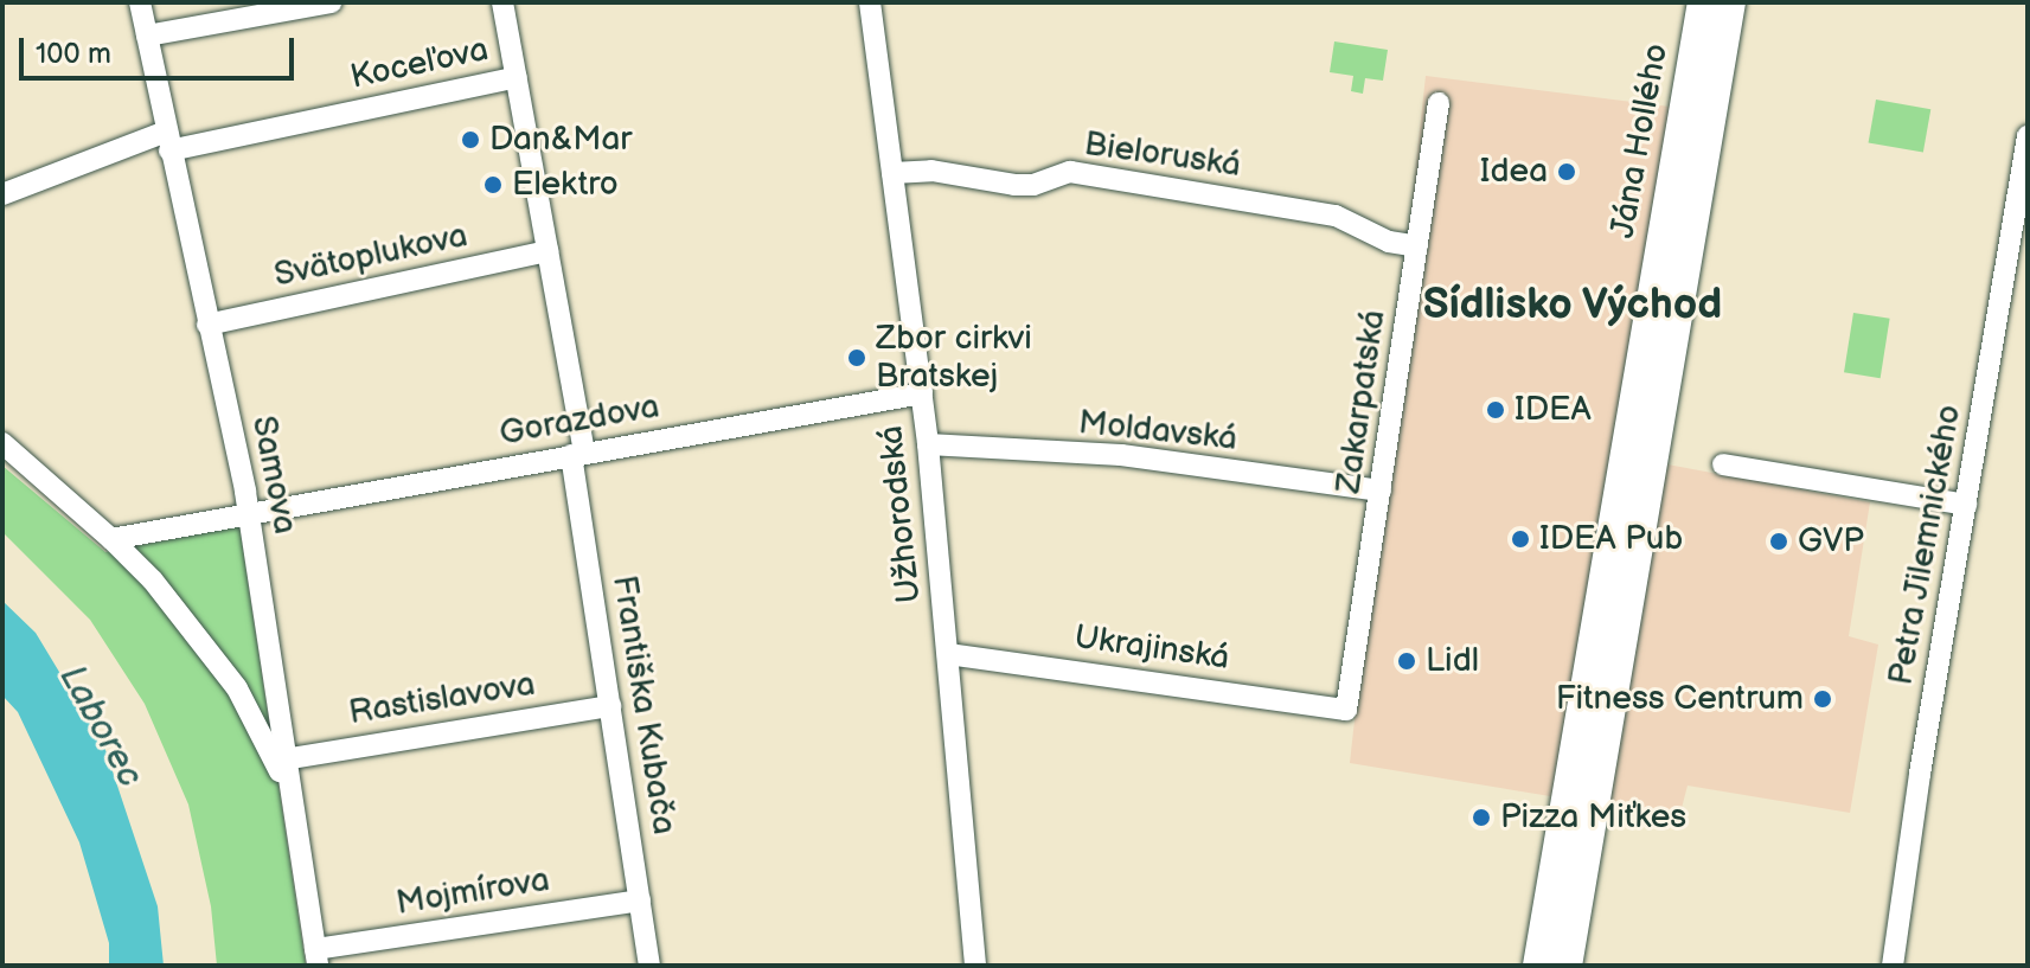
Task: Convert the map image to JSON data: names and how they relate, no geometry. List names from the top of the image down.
{
  "streets": {
    "street": [
      "Koceľova",
      "Jána Hollého",
      "Bieloruská",
      "Svätoplukova",
      "Zakarpatská",
      "Gorazdova",
      "Moldavská",
      "Samova",
      "Užhorodská",
      "Petra Jilemnického",
      "Ukrajinská",
      "Rastislavova",
      "Františka Kubača",
      "Mojmírova"
    ]
  },
  "crossings": [
    ["Koceľova", "Samova"],
    ["Koceľova", "Františka Kubača"],
    ["Bieloruská", "Zakarpatská"],
    ["Bieloruská", "Užhorodská"],
    ["Svätoplukova", "Samova"],
    ["Svätoplukova", "Františka Kubača"],
    ["Zakarpatská", "Moldavská"],
    ["Zakarpatská", "Ukrajinská"],
    ["Gorazdova", "Samova"],
    ["Gorazdova", "Užhorodská"],
    ["Gorazdova", "Františka Kubača"],
    ["Moldavská", "Užhorodská"],
    ["Samova", "Rastislavova"],
    ["Samova", "Mojmírova"],
    ["Užhorodská", "Ukrajinská"],
    ["Rastislavova", "Františka Kubača"],
    ["Františka Kubača", "Mojmírova"]
  ],
  "districts": ["Sídlisko Východ"],
  "water": ["Laborec"],
  "places": [
    "Dan&Mar",
    "Idea",
    "Elektro",
    "Zbor cirkvi Bratskej",
    "IDEA",
    "IDEA Pub",
    "GVP",
    "Lidl",
    "Fitness Centrum",
    "Pizza Miťkes"
  ],
  "scale_bar": "100 m"
}
